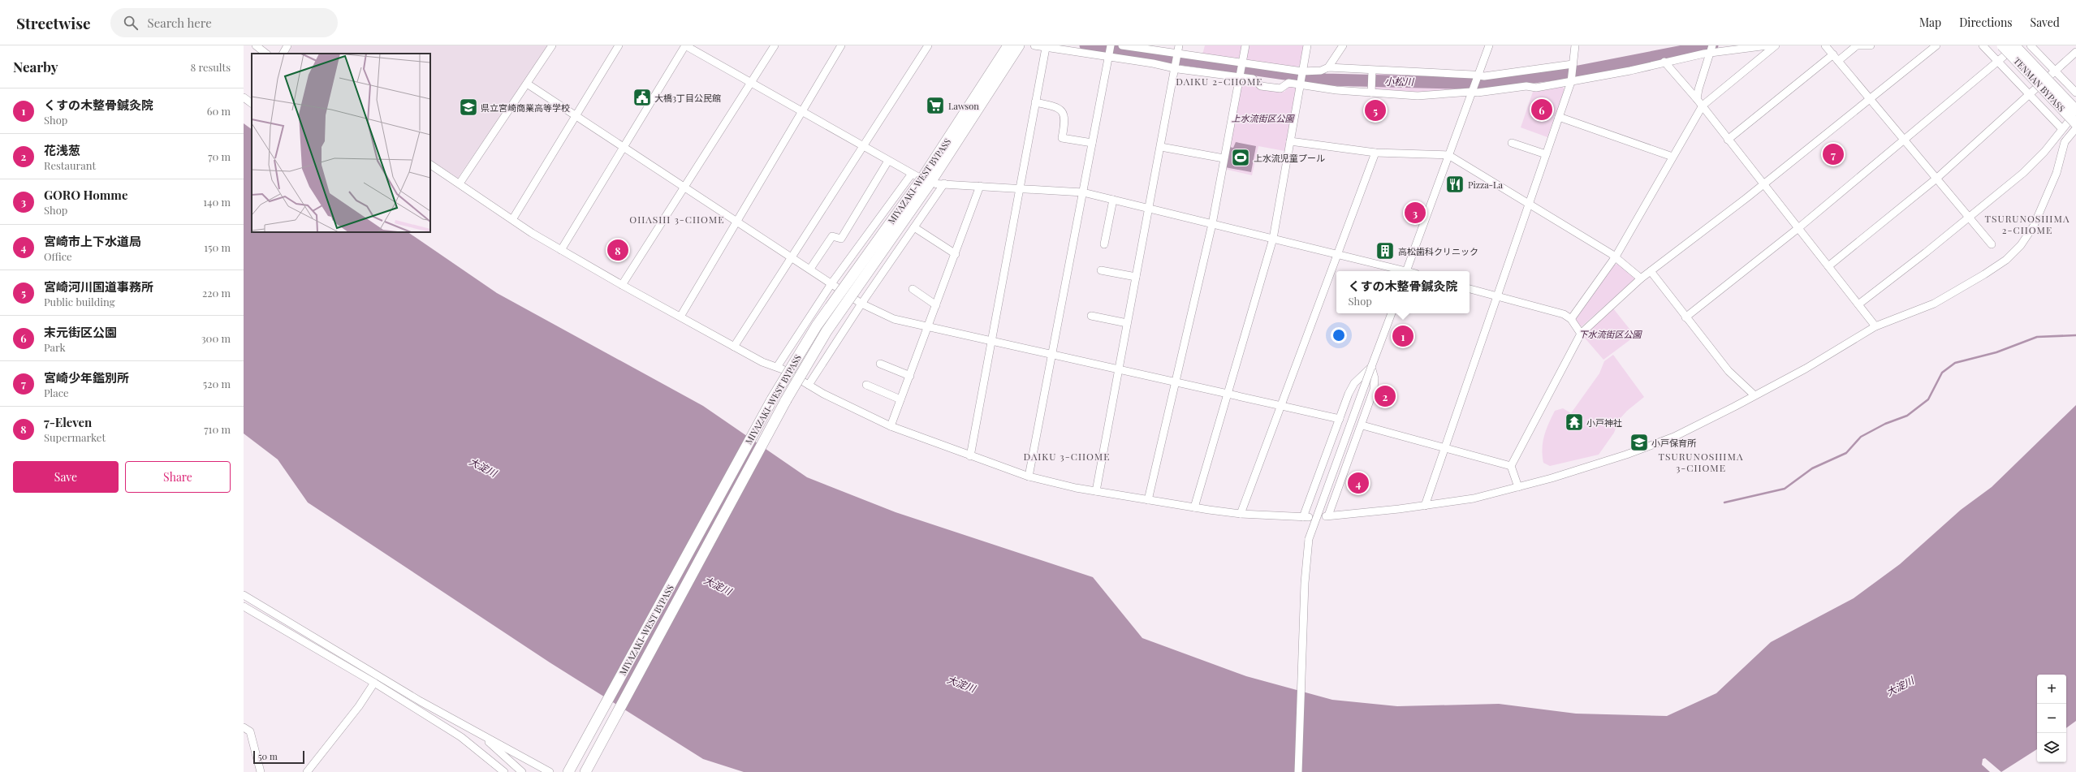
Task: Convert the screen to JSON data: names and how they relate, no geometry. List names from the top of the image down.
{
  "streets": {
    "highway": ["TENMAN BYPASS", "MIYAZAKI-WEST BYPASS"]
  },
  "districts": [
    "DAIKU 2-CHOME",
    "TSURUNOSHIMA 2-CHOME",
    "OHASHI 3-CHOME",
    "DAIKU 3-CHOME",
    "TSURUNOSHIMA 3-CHOME"
  ],
  "water": ["小松川", "大淀川"],
  "parks": ["上水流街区公園", "下水流街区公園"],
  "places": {
    "public building": ["大橋3丁目公民館"],
    "supermarket": ["Lawson"],
    "school or university": ["県立宮崎商業高等学校", "小戸保育所"],
    "sports": ["上水流児童プール"],
    "restaurant": ["Pizza-La"],
    "building": ["高松歯科クリニック"],
    "temple": ["小戸神社"]
  },
  "scale_bar": "50 m",
  "page": {
    "header": "Streetwise",
    "search": "Search here",
    "nav": ["Map", "Directions", "Saved"],
    "heading": ["Nearby", "8 results"],
    "list": [
      {
        "mark": "1",
        "name": "くすの木整骨鍼灸院",
        "note": "Shop",
        "value": "60 m"
      },
      {
        "mark": "2",
        "name": "花浅葱",
        "note": "Restaurant",
        "value": "70 m"
      },
      {
        "mark": "3",
        "name": "GORO Homme",
        "note": "Shop",
        "value": "140 m"
      },
      {
        "mark": "4",
        "name": "宮崎市上下水道局",
        "note": "Office",
        "value": "150 m"
      },
      {
        "mark": "5",
        "name": "宮崎河川国道事務所",
        "note": "Public building",
        "value": "220 m"
      },
      {
        "mark": "6",
        "name": "末元街区公園",
        "note": "Park",
        "value": "300 m"
      },
      {
        "mark": "7",
        "name": "宮崎少年鑑別所",
        "note": "Place",
        "value": "520 m"
      },
      {
        "mark": "8",
        "name": "7-Eleven",
        "note": "Supermarket",
        "value": "710 m"
      }
    ],
    "pins": [
      "6",
      "5",
      "7",
      "3",
      "8",
      "1",
      "2",
      "4"
    ],
    "popup": ["くすの木整骨鍼灸院", "Shop"],
    "buttons": ["Save", "Share"],
    "map_buttons": ["+", "−"],
    "scale": "50 m"
  }
}
